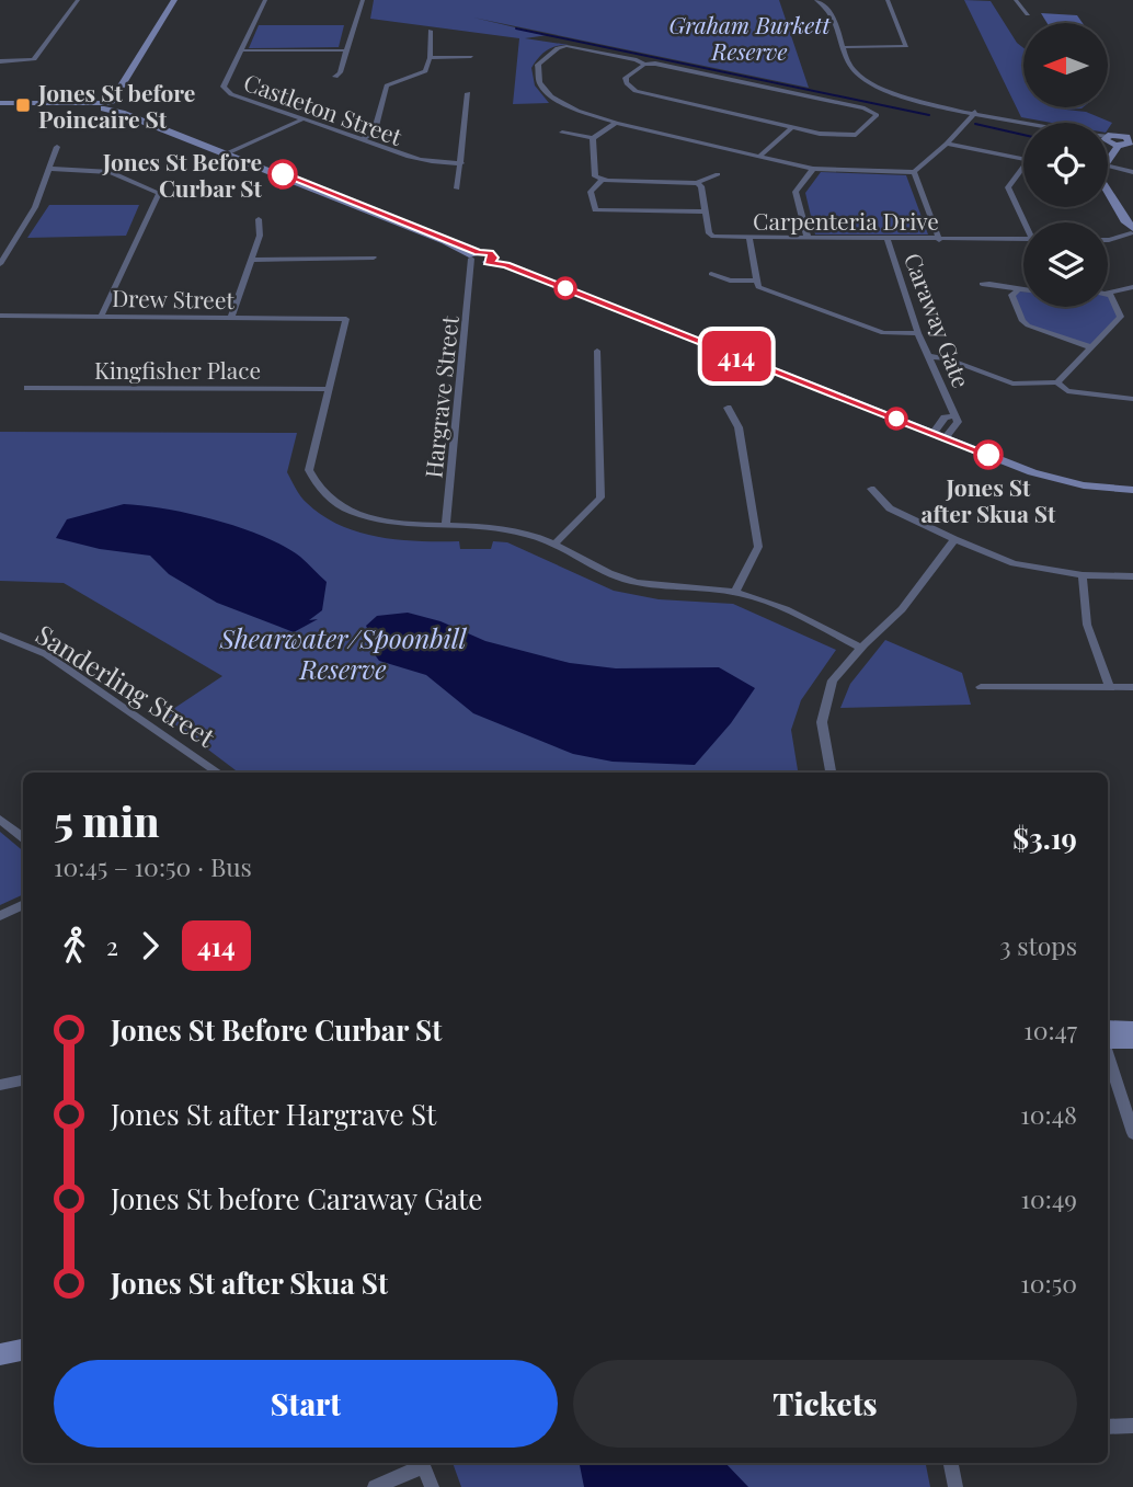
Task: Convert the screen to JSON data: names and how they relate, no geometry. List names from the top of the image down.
{
  "streets": {
    "street": [
      "Castleton Street",
      "Carpenteria Drive",
      "Drew Street",
      "Caraway Gate",
      "Kingfisher Place",
      "Hargrave Street",
      "Sanderling Street"
    ]
  },
  "crossings": [
    ["Carpenteria Drive", "Caraway Gate"],
    ["Drew Street", "Kingfisher Place"]
  ],
  "parks": ["Graham Burkett Reserve", "Shearwater/Spoonbill Reserve"],
  "places": {
    "transit": ["Jones St before Poincaire St"],
    "other": ["Jones St Before Curbar St", "Jones St after Skua St"]
  },
  "lines": ["bus line 414"],
  "north": "left",
  "page": {
    "on_map": "414",
    "heading": ["5 min", "10:45 – 10:50 · Bus", "$3.19"],
    "legs": ["2", "414", "3 stops"],
    "list": [
      {
        "name": "Jones St Before Curbar St",
        "value": "10:47"
      },
      {
        "name": "Jones St after Hargrave St",
        "value": "10:48"
      },
      {
        "name": "Jones St before Caraway Gate",
        "value": "10:49"
      },
      {
        "name": "Jones St after Skua St",
        "value": "10:50"
      }
    ],
    "buttons": ["Start", "Tickets"]
  }
}
